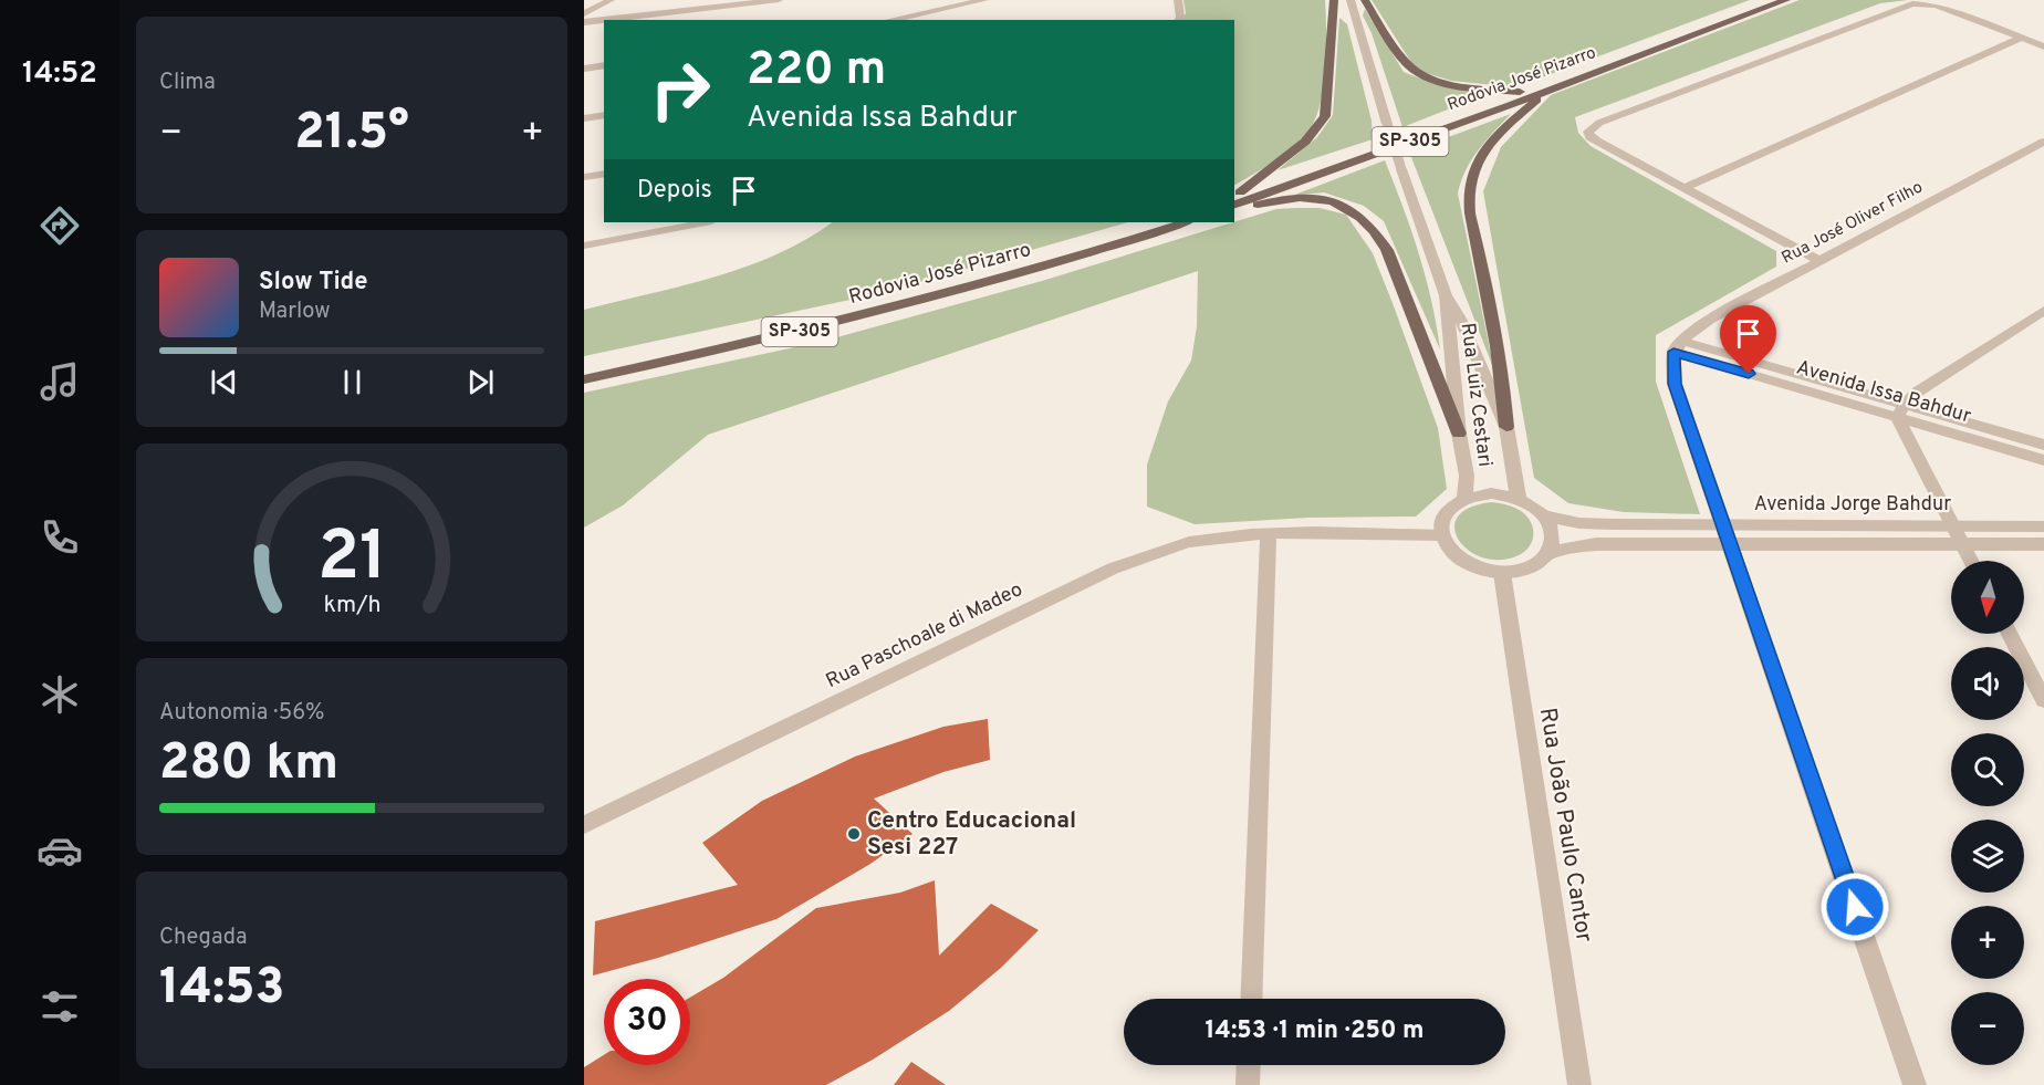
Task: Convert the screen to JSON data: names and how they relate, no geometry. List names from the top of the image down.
{
  "streets": {
    "main road": ["Rodovia José Pizarro", "SP-305"],
    "street": [
      "Rua José Oliver Filho",
      "Avenida Issa Bahdur",
      "Rua Luiz Cestari",
      "Avenida Jorge Bahdur",
      "Rua Paschoale di Madeo",
      "Rua João Paulo Cantor"
    ]
  },
  "crossings": [
    ["Rua José Oliver Filho", "Avenida Issa Bahdur"],
    ["Rua Luiz Cestari", "Avenida Jorge Bahdur"],
    ["Rua Luiz Cestari", "Rua Paschoale di Madeo"],
    ["Rua Luiz Cestari", "Rua João Paulo Cantor"],
    ["Avenida Jorge Bahdur", "Rua Paschoale di Madeo"],
    ["Avenida Jorge Bahdur", "Rua João Paulo Cantor"],
    ["Rua Paschoale di Madeo", "Rua João Paulo Cantor"]
  ],
  "places": ["Centro Educacional Sesi 227"],
  "north": "bottom",
  "page": {
    "tabs": "14:52",
    "tile": [
      "Clima",
      ["Autonomia · 56%", "280 km"],
      ["Chegada", "14:53"]
    ],
    "turn": ["220 m", "Avenida Issa Bahdur"],
    "heat": ["−", "21.5°", "+"],
    "then": "Depois",
    "song": ["Slow Tide", "Marlow"],
    "map_buttons": ["+", "−"],
    "limit": "30",
    "trip": "14:53 · 1 min · 250 m",
    "gauge": ["21", "km/h"]
  }
}
